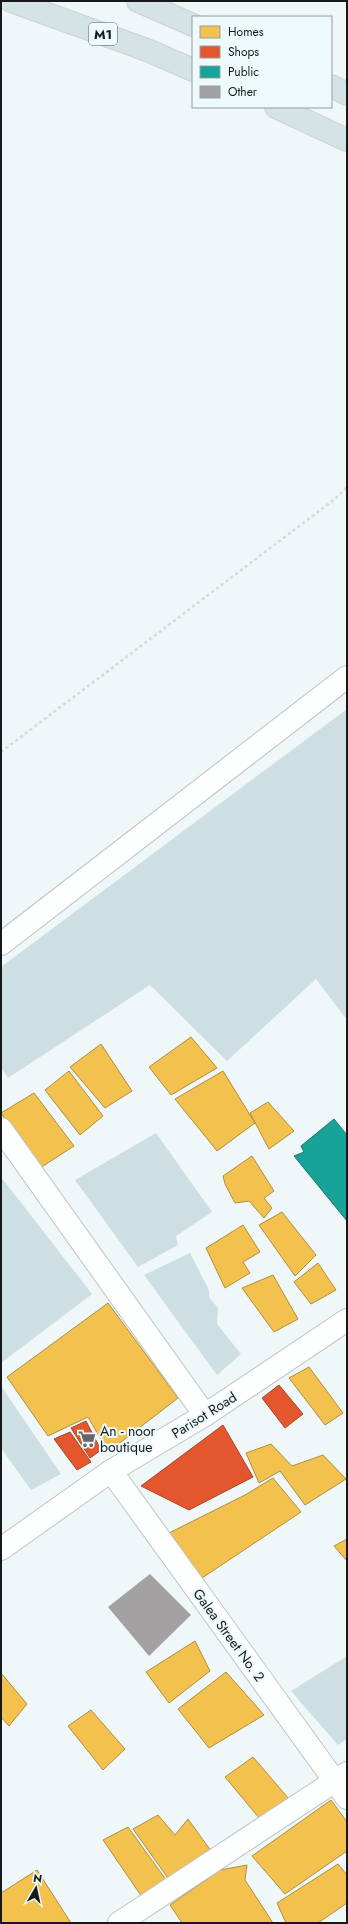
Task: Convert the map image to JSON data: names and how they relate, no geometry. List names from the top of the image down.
{
  "streets": {
    "highway": ["M1"],
    "street": ["Parisot Road", "Galea Street No. 2"]
  },
  "crossings": [
    ["Parisot Road", "Galea Street No. 2"]
  ],
  "places": {
    "supermarket": ["An - noor boutique"]
  },
  "legend": [
    "Homes",
    "Shops",
    "Public",
    "Other"
  ],
  "north": "top"
}
